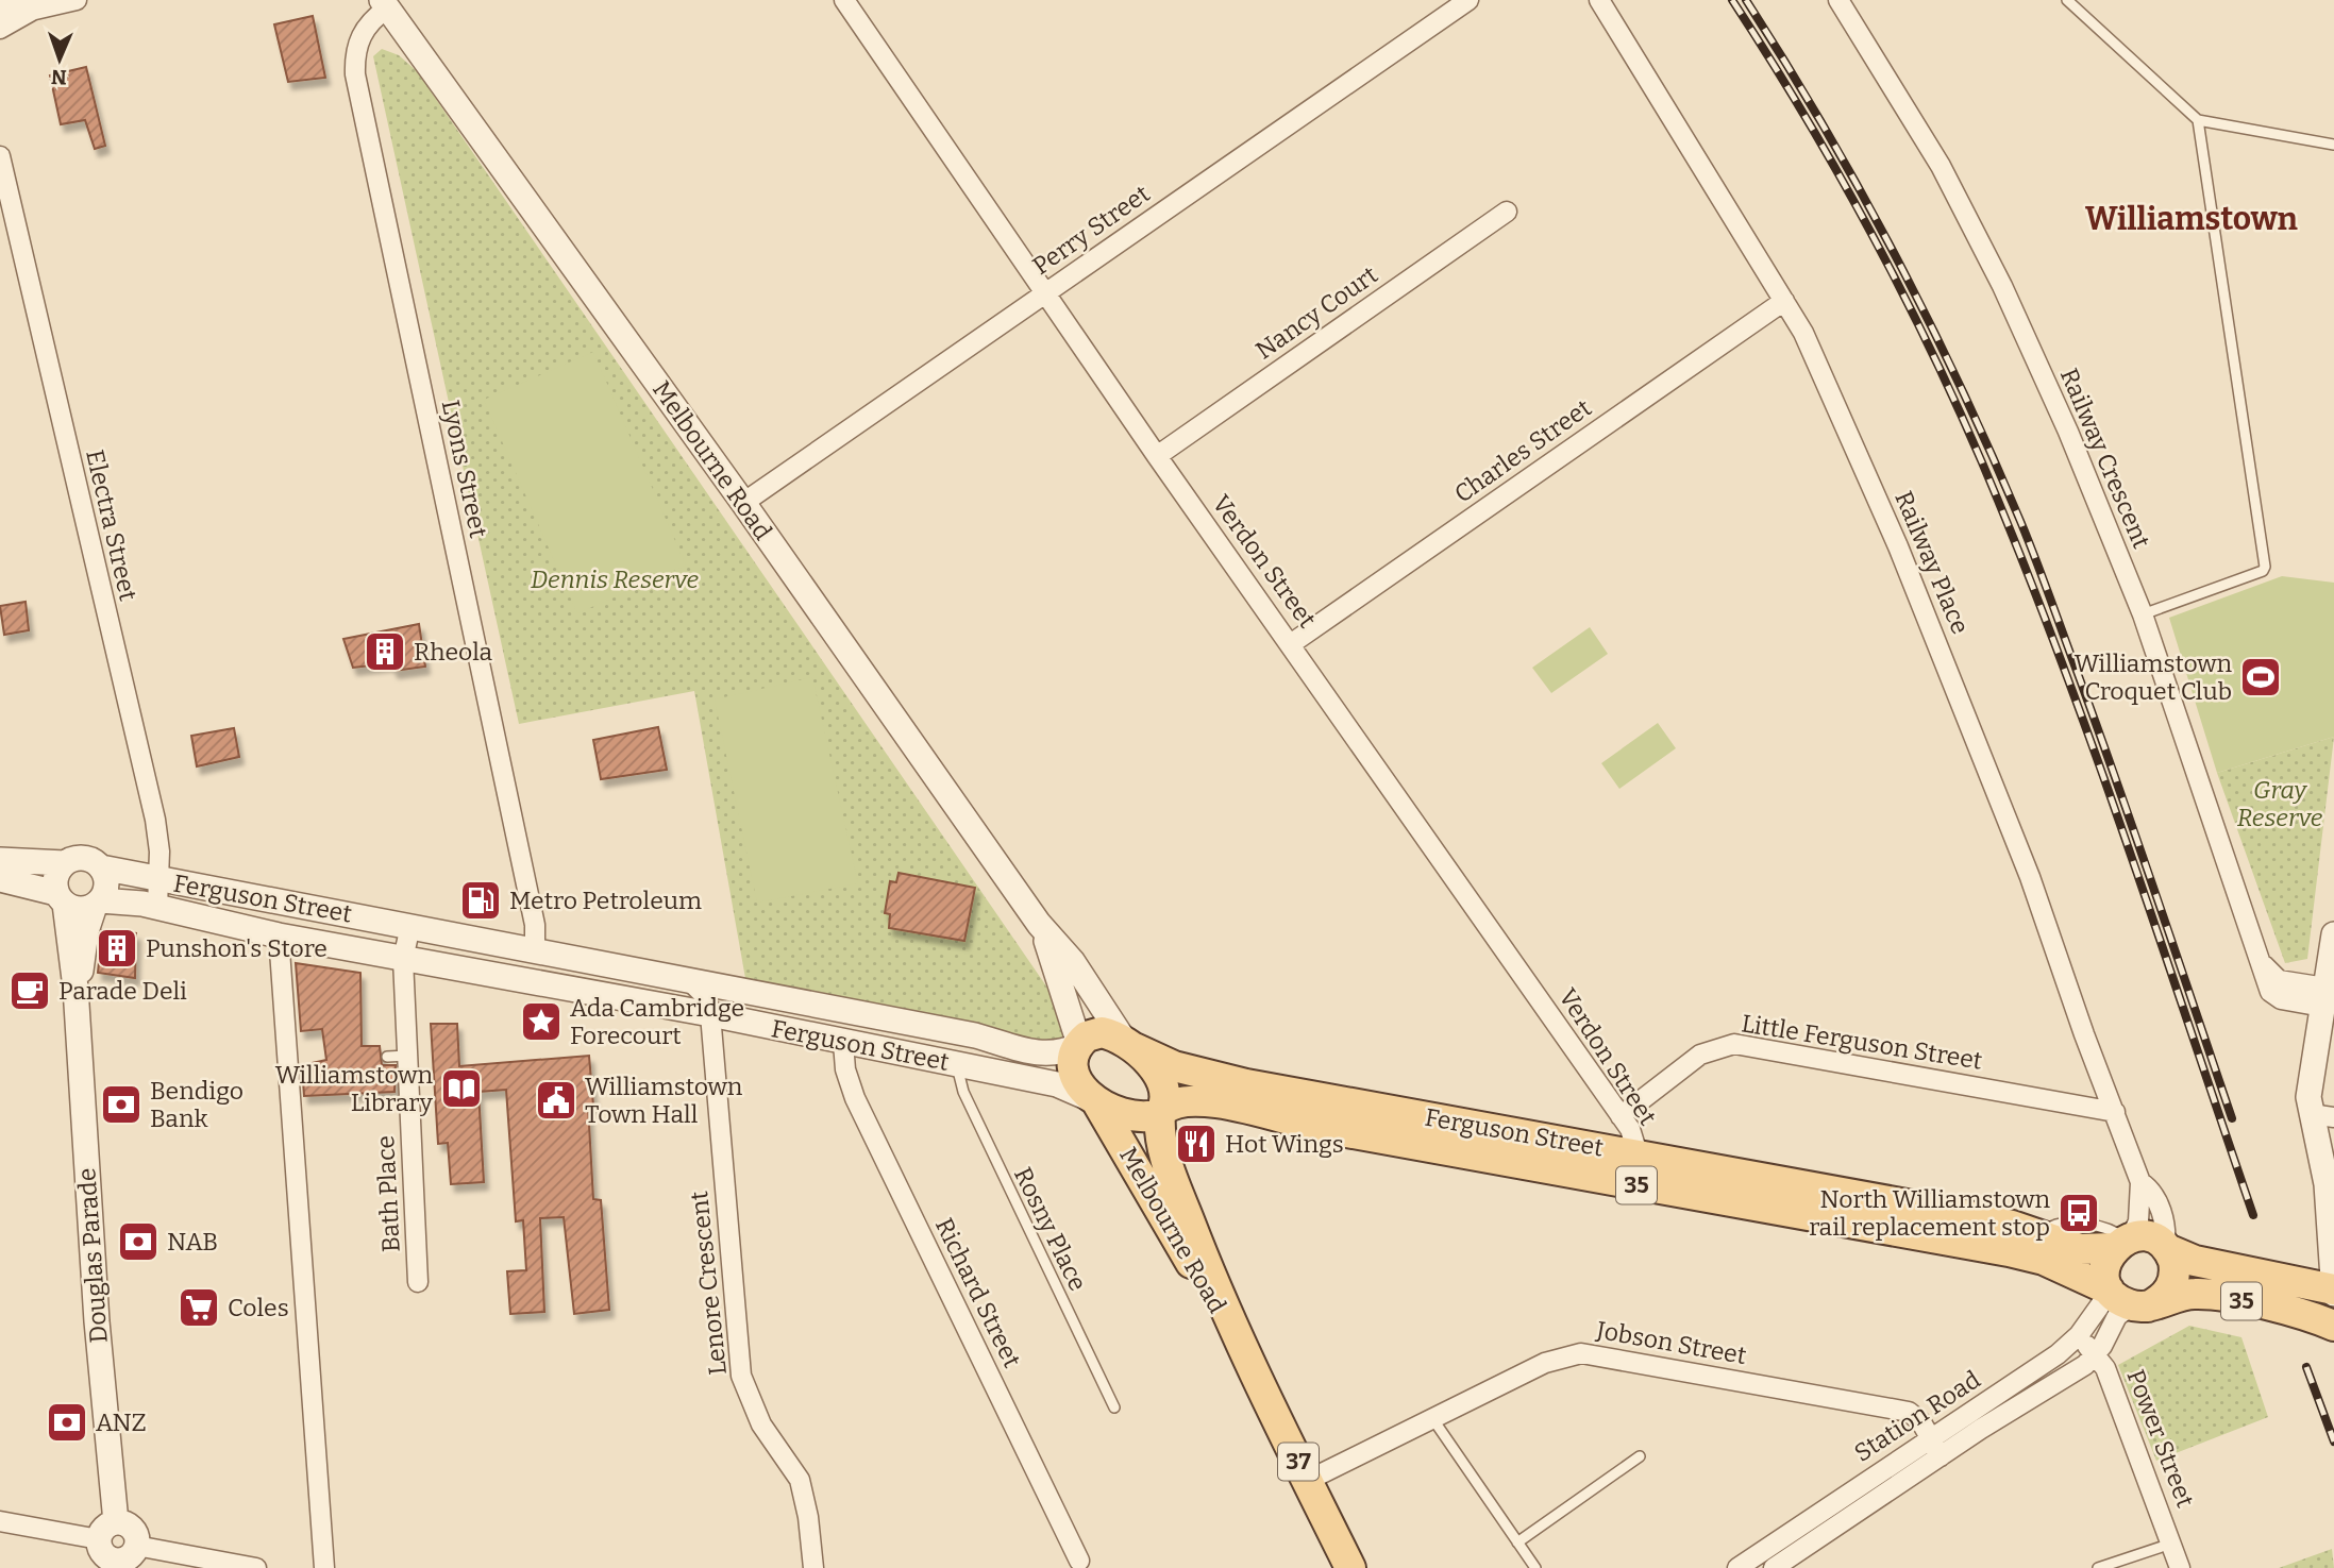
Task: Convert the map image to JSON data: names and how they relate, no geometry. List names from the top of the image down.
{
  "streets": {
    "main road": [
      "Melbourne Road",
      "Ferguson Street",
      "35",
      "37"
    ],
    "street": [
      "Perry Street",
      "Nancy Court",
      "Charles Street",
      "Railway Crescent",
      "Lyons Street",
      "Electra Street",
      "Verdon Street",
      "Railway Place",
      "Little Ferguson Street",
      "Bath Place",
      "Douglas Parade",
      "Lenore Crescent",
      "Richard Street",
      "Jobson Street",
      "Station Road",
      "Power Street"
    ],
    "lane": ["Rosny Place"]
  },
  "crossings": [
    ["Perry Street", "Melbourne Road"],
    ["Perry Street", "Verdon Street"],
    ["Nancy Court", "Verdon Street"],
    ["Charles Street", "Verdon Street"],
    ["Charles Street", "Railway Place"],
    ["Melbourne Road", "Lyons Street"],
    ["Melbourne Road", "Ferguson Street"],
    ["Melbourne Road", "35"],
    ["Melbourne Road", "Jobson Street"],
    ["Lyons Street", "Ferguson Street"],
    ["Electra Street", "Ferguson Street"],
    ["Verdon Street", "Ferguson Street"],
    ["Verdon Street", "Little Ferguson Street"],
    ["Railway Place", "Ferguson Street"],
    ["Railway Place", "Little Ferguson Street"],
    ["Railway Place", "35"],
    ["Railway Place", "Station Road"],
    ["Ferguson Street", "35"],
    ["Ferguson Street", "Bath Place"],
    ["Ferguson Street", "Rosny Place"],
    ["Ferguson Street", "Douglas Parade"],
    ["Ferguson Street", "Lenore Crescent"],
    ["Ferguson Street", "Richard Street"],
    ["Ferguson Street", "Station Road"],
    ["35", "Douglas Parade"],
    ["35", "Station Road"],
    ["Jobson Street", "Station Road"],
    ["Station Road", "Power Street"]
  ],
  "districts": ["Williamstown"],
  "parks": ["Dennis Reserve", "Gray Reserve"],
  "places": {
    "building": ["Rheola", "Punshon's Store"],
    "sports": ["Williamstown Croquet Club"],
    "fuel station": ["Metro Petroleum"],
    "cafe": ["Parade Deli"],
    "place": ["Ada Cambridge Forecourt"],
    "library": ["Williamstown Library"],
    "public building": ["Williamstown Town Hall"],
    "bank": ["Bendigo Bank", "NAB", "ANZ"],
    "restaurant": ["Hot Wings"],
    "bus stop": ["North Williamstown rail replacement stop"],
    "supermarket": ["Coles"]
  },
  "north": "bottom"
}
